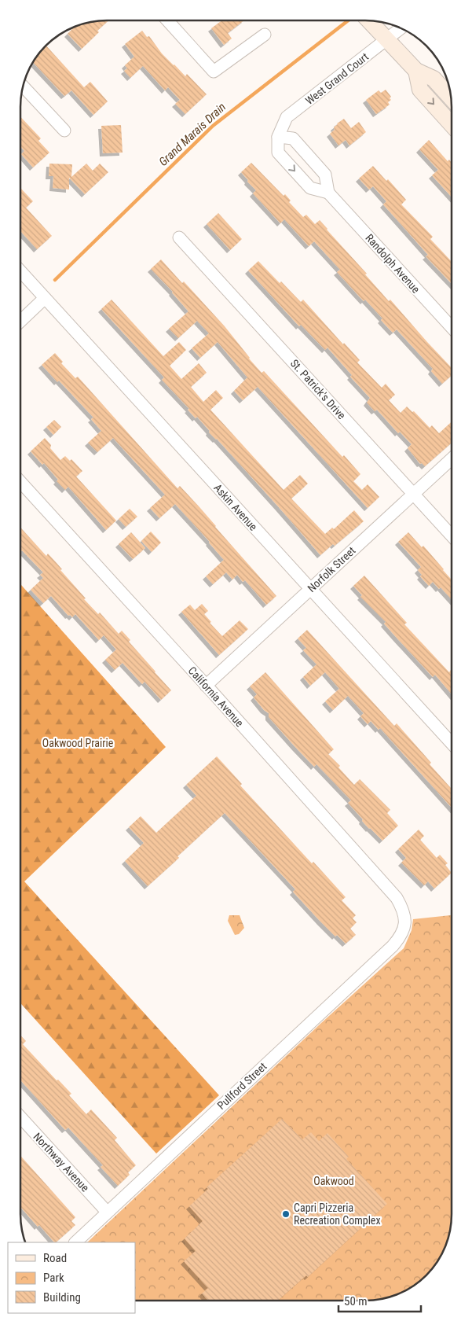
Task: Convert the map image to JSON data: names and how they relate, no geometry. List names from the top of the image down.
{
  "streets": {
    "street": [
      "West Grand Court",
      "Randolph Avenue",
      "St. Patrick's Drive",
      "Askin Avenue",
      "Norfolk Street",
      "California Avenue",
      "Pullford Street",
      "Northway Avenue"
    ]
  },
  "crossings": [
    ["St. Patrick's Drive", "Norfolk Street"],
    ["Askin Avenue", "Norfolk Street"],
    ["Norfolk Street", "California Avenue"],
    ["California Avenue", "Pullford Street"],
    ["Pullford Street", "Northway Avenue"]
  ],
  "water": ["Grand Marais Drain"],
  "parks": ["Oakwood Prairie", "Oakwood"],
  "places": ["Capri Pizzeria Recreation Complex"],
  "legend": ["Road", "Park", "Building"],
  "scale_bar": "50 m"
}
